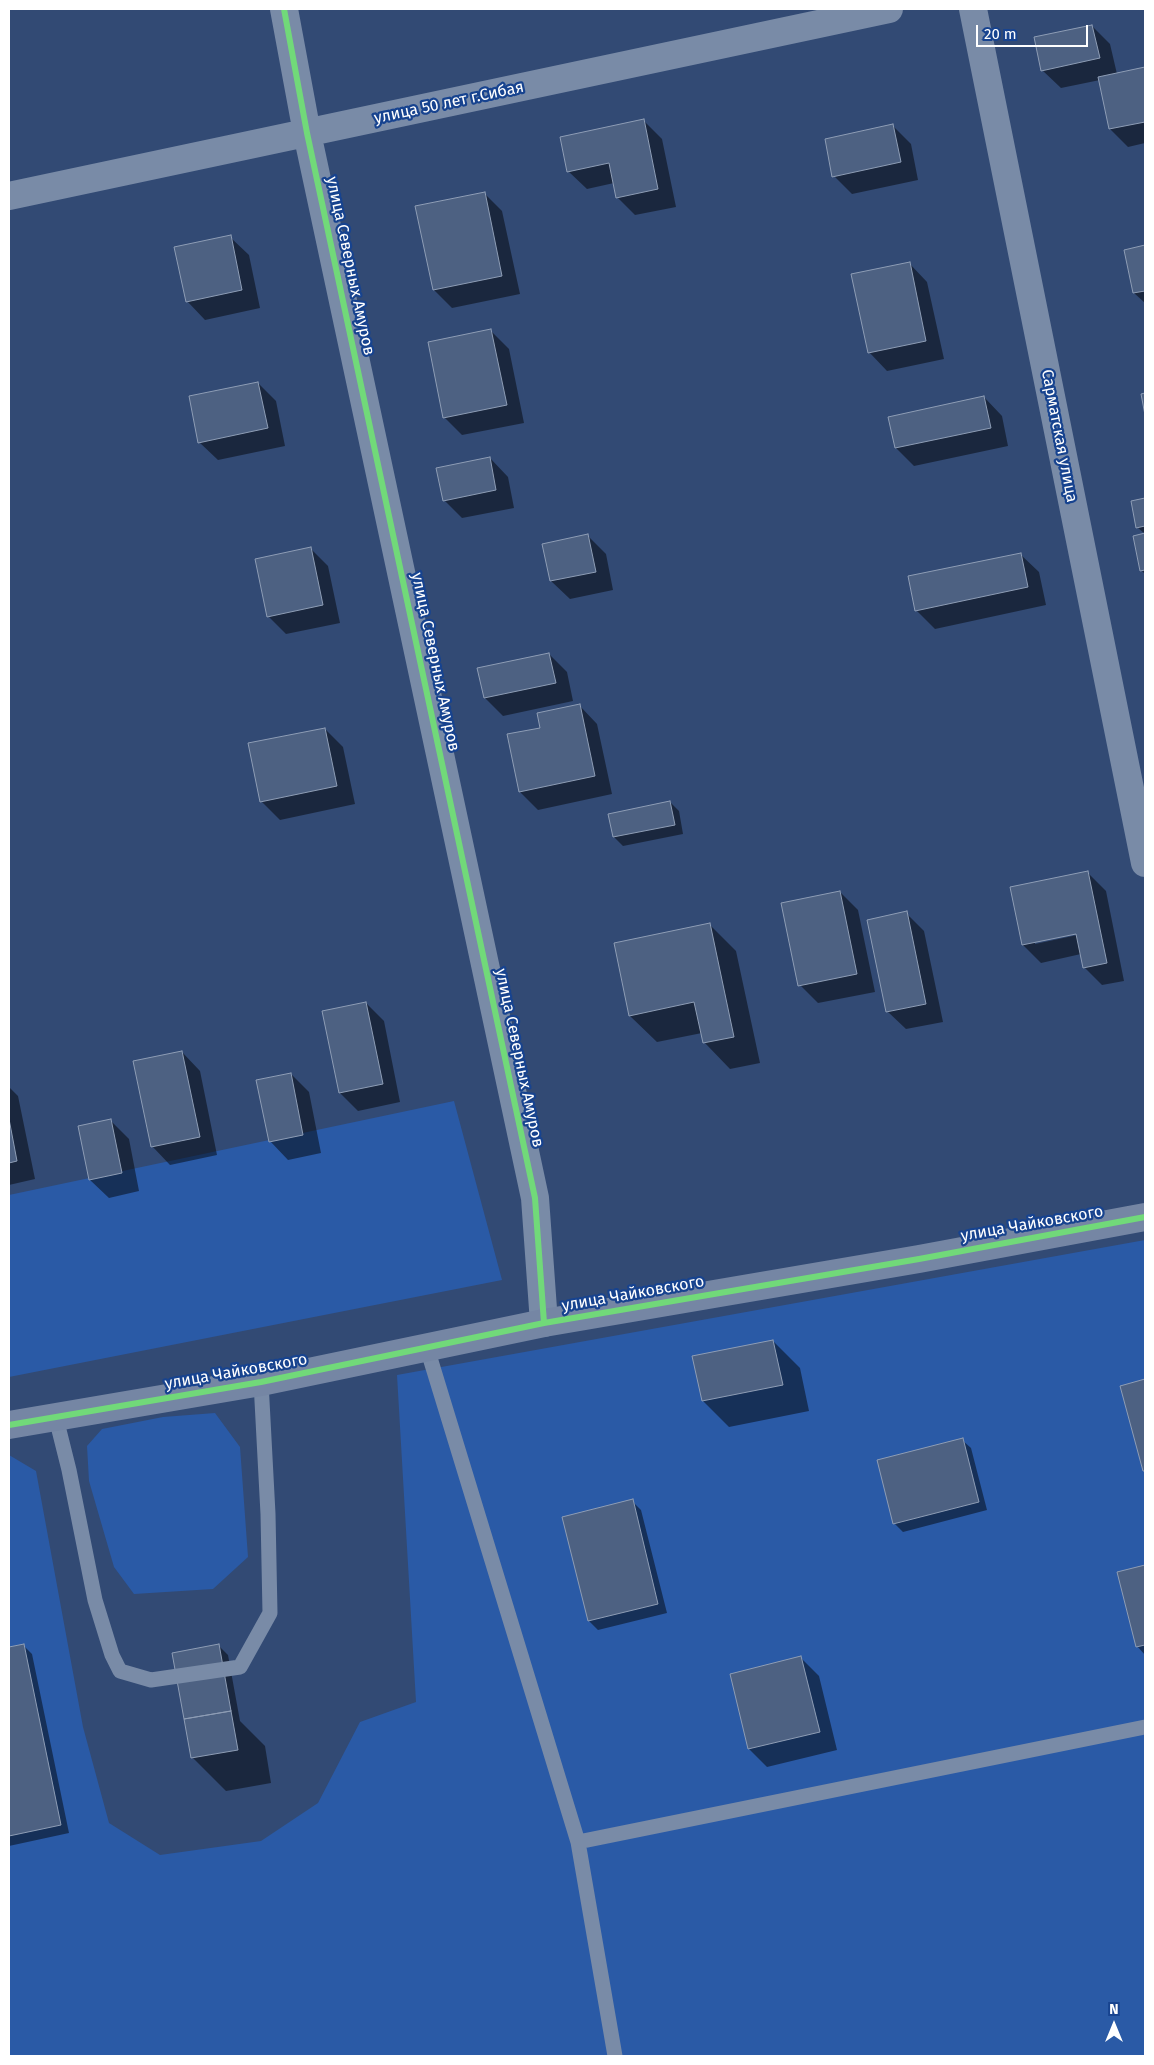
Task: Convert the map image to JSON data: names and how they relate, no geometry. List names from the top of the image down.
{
  "streets": {
    "street": [
      "улица 50 лет г.Сибая",
      "улица Северных Амуров",
      "Сарматская улица",
      "улица Чайковского"
    ]
  },
  "crossings": [
    ["улица 50 лет г.Сибая", "улица Северных Амуров"],
    ["улица Северных Амуров", "улица Чайковского"]
  ],
  "scale_bar": "20 m",
  "north": "top"
}
